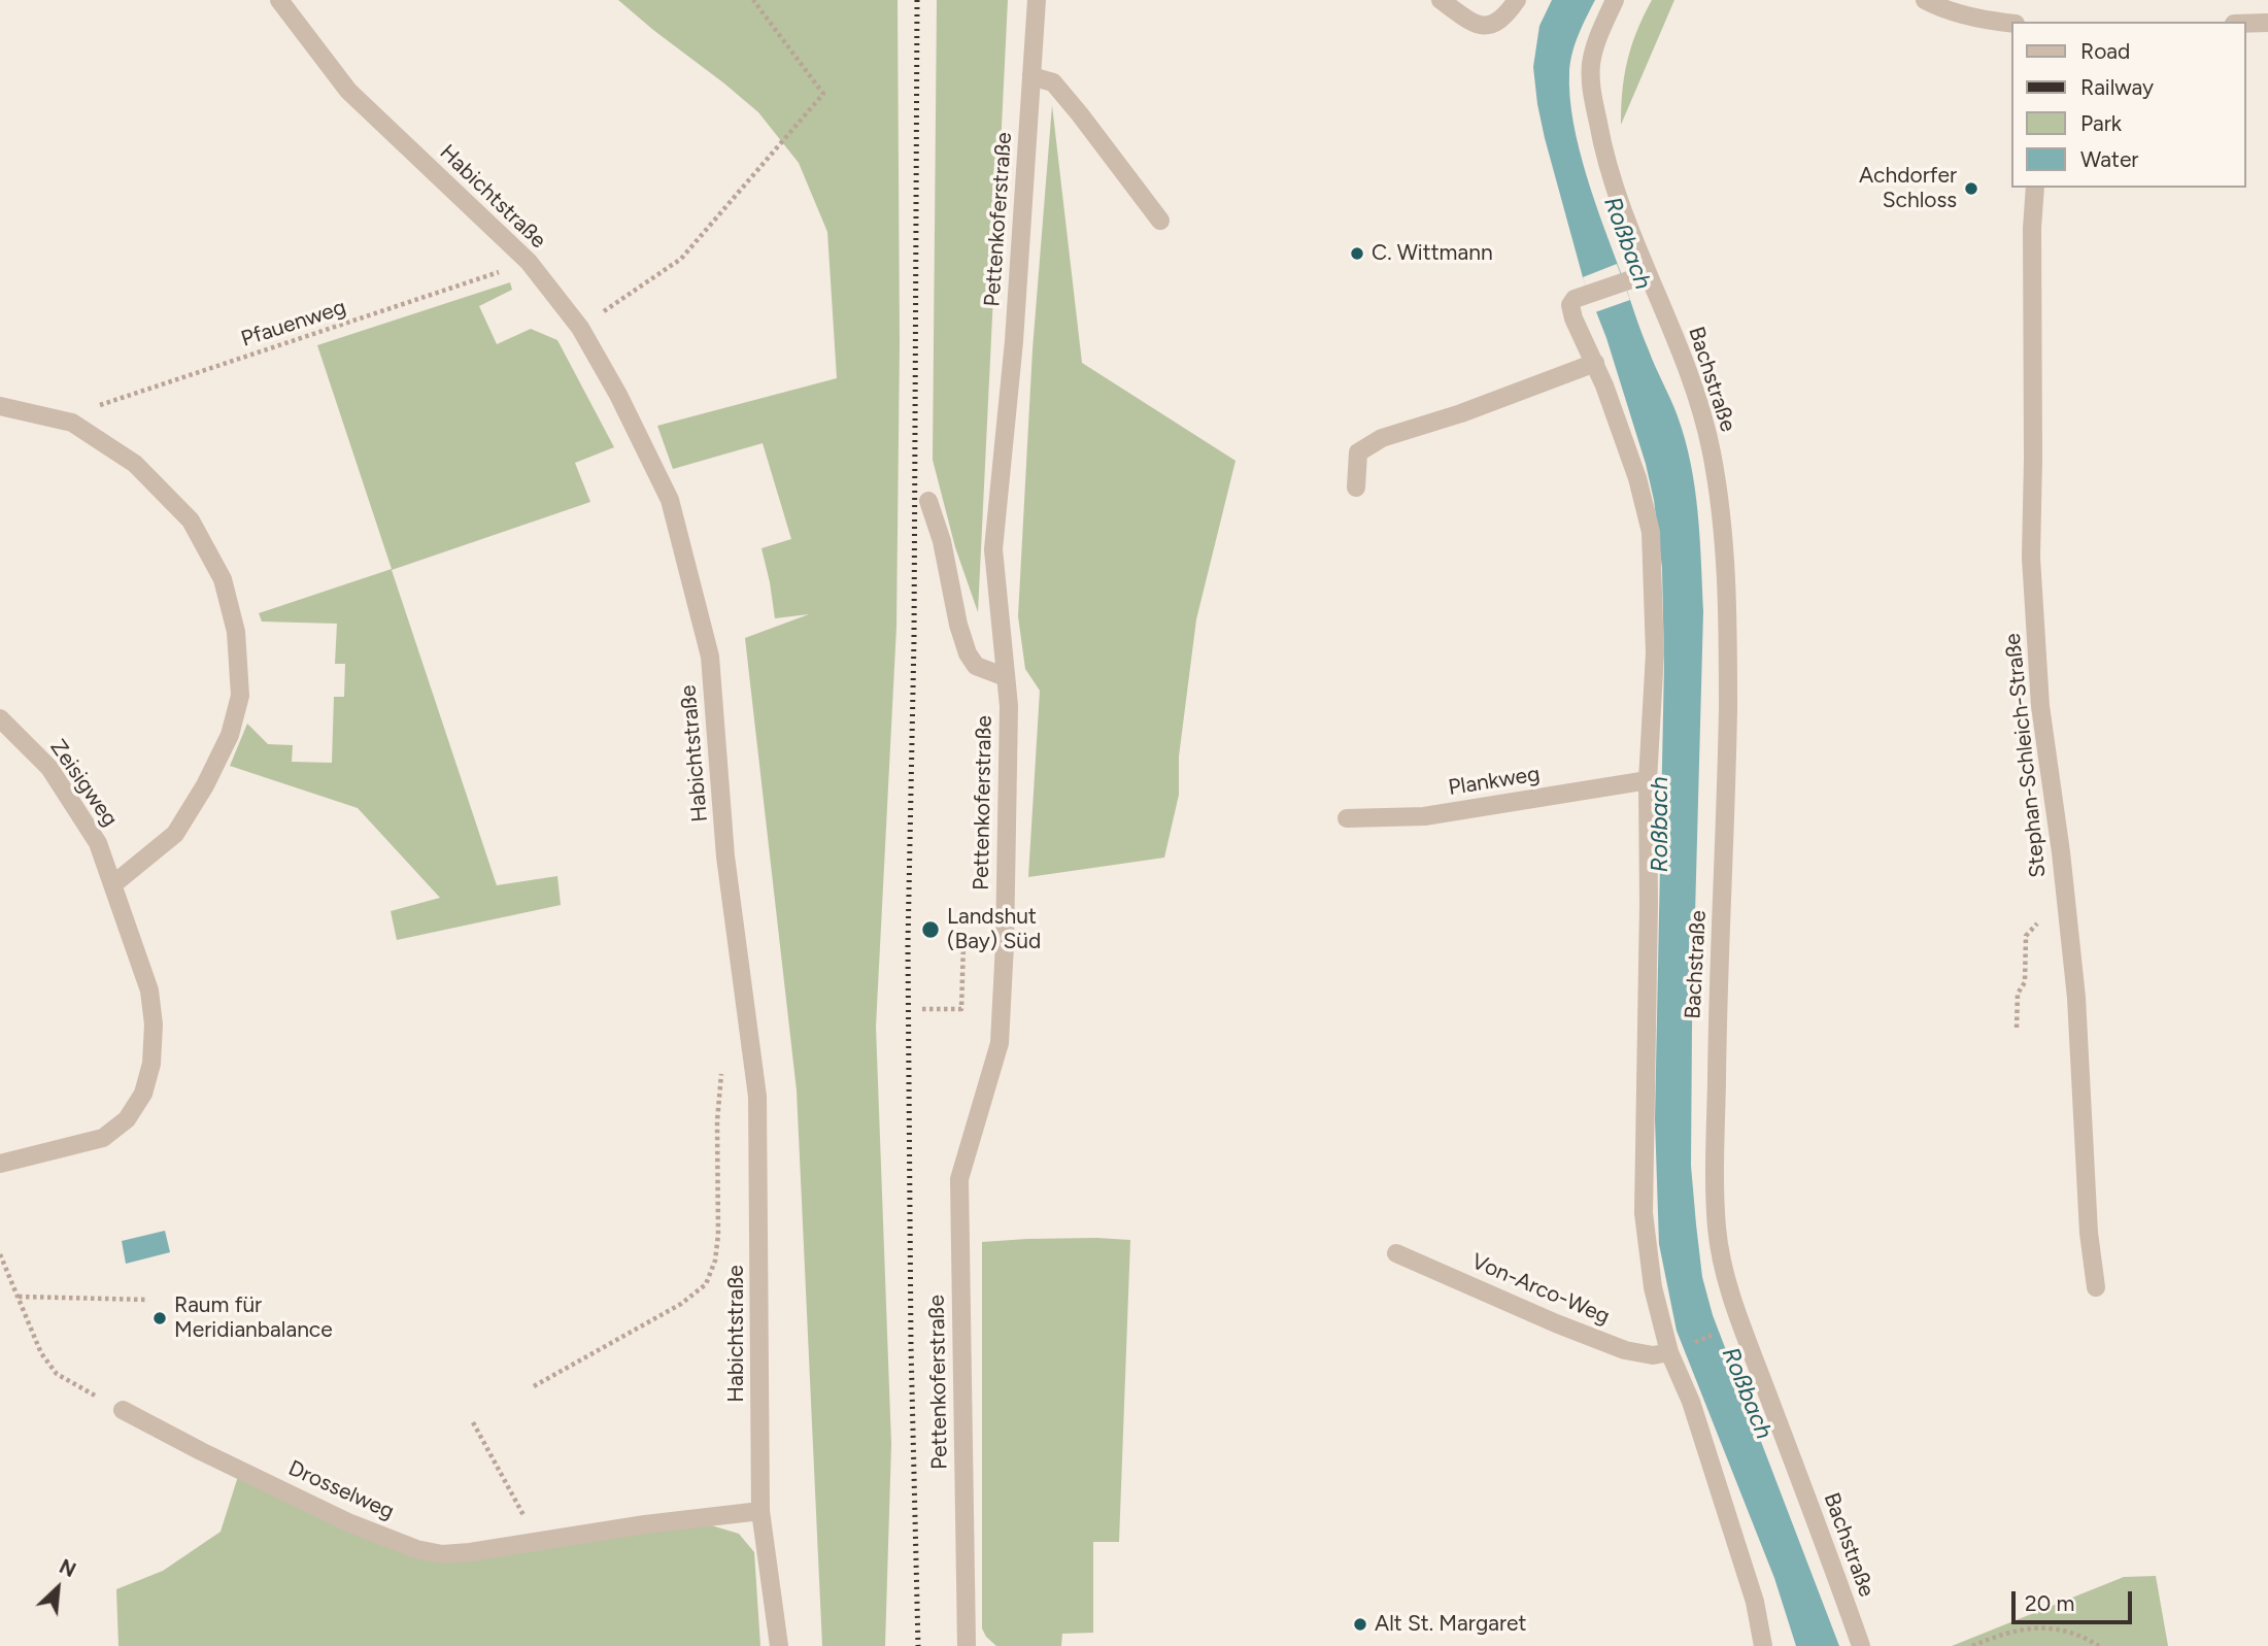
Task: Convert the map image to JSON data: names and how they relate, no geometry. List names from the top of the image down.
{
  "streets": {
    "street": [
      "Habichtstraße",
      "Pettenkoferstraße",
      "Bachstraße",
      "Stephan-Schleich-Straße",
      "Plankweg",
      "Zeisigweg",
      "Von-Arco-Weg",
      "Drosselweg"
    ],
    "path": ["Pfauenweg"]
  },
  "crossings": [
    ["Habichtstraße", "Pfauenweg"],
    ["Habichtstraße", "Drosselweg"]
  ],
  "water": ["Roßbach"],
  "places": [
    "Achdorfer Schloss",
    "C. Wittmann",
    "Landshut (Bay) Süd",
    "Raum für Meridianbalance",
    "Alt St. Margaret"
  ],
  "legend": [
    "Road",
    "Railway",
    "Park",
    "Water"
  ],
  "scale_bar": "20 m",
  "north": "top right"
}
